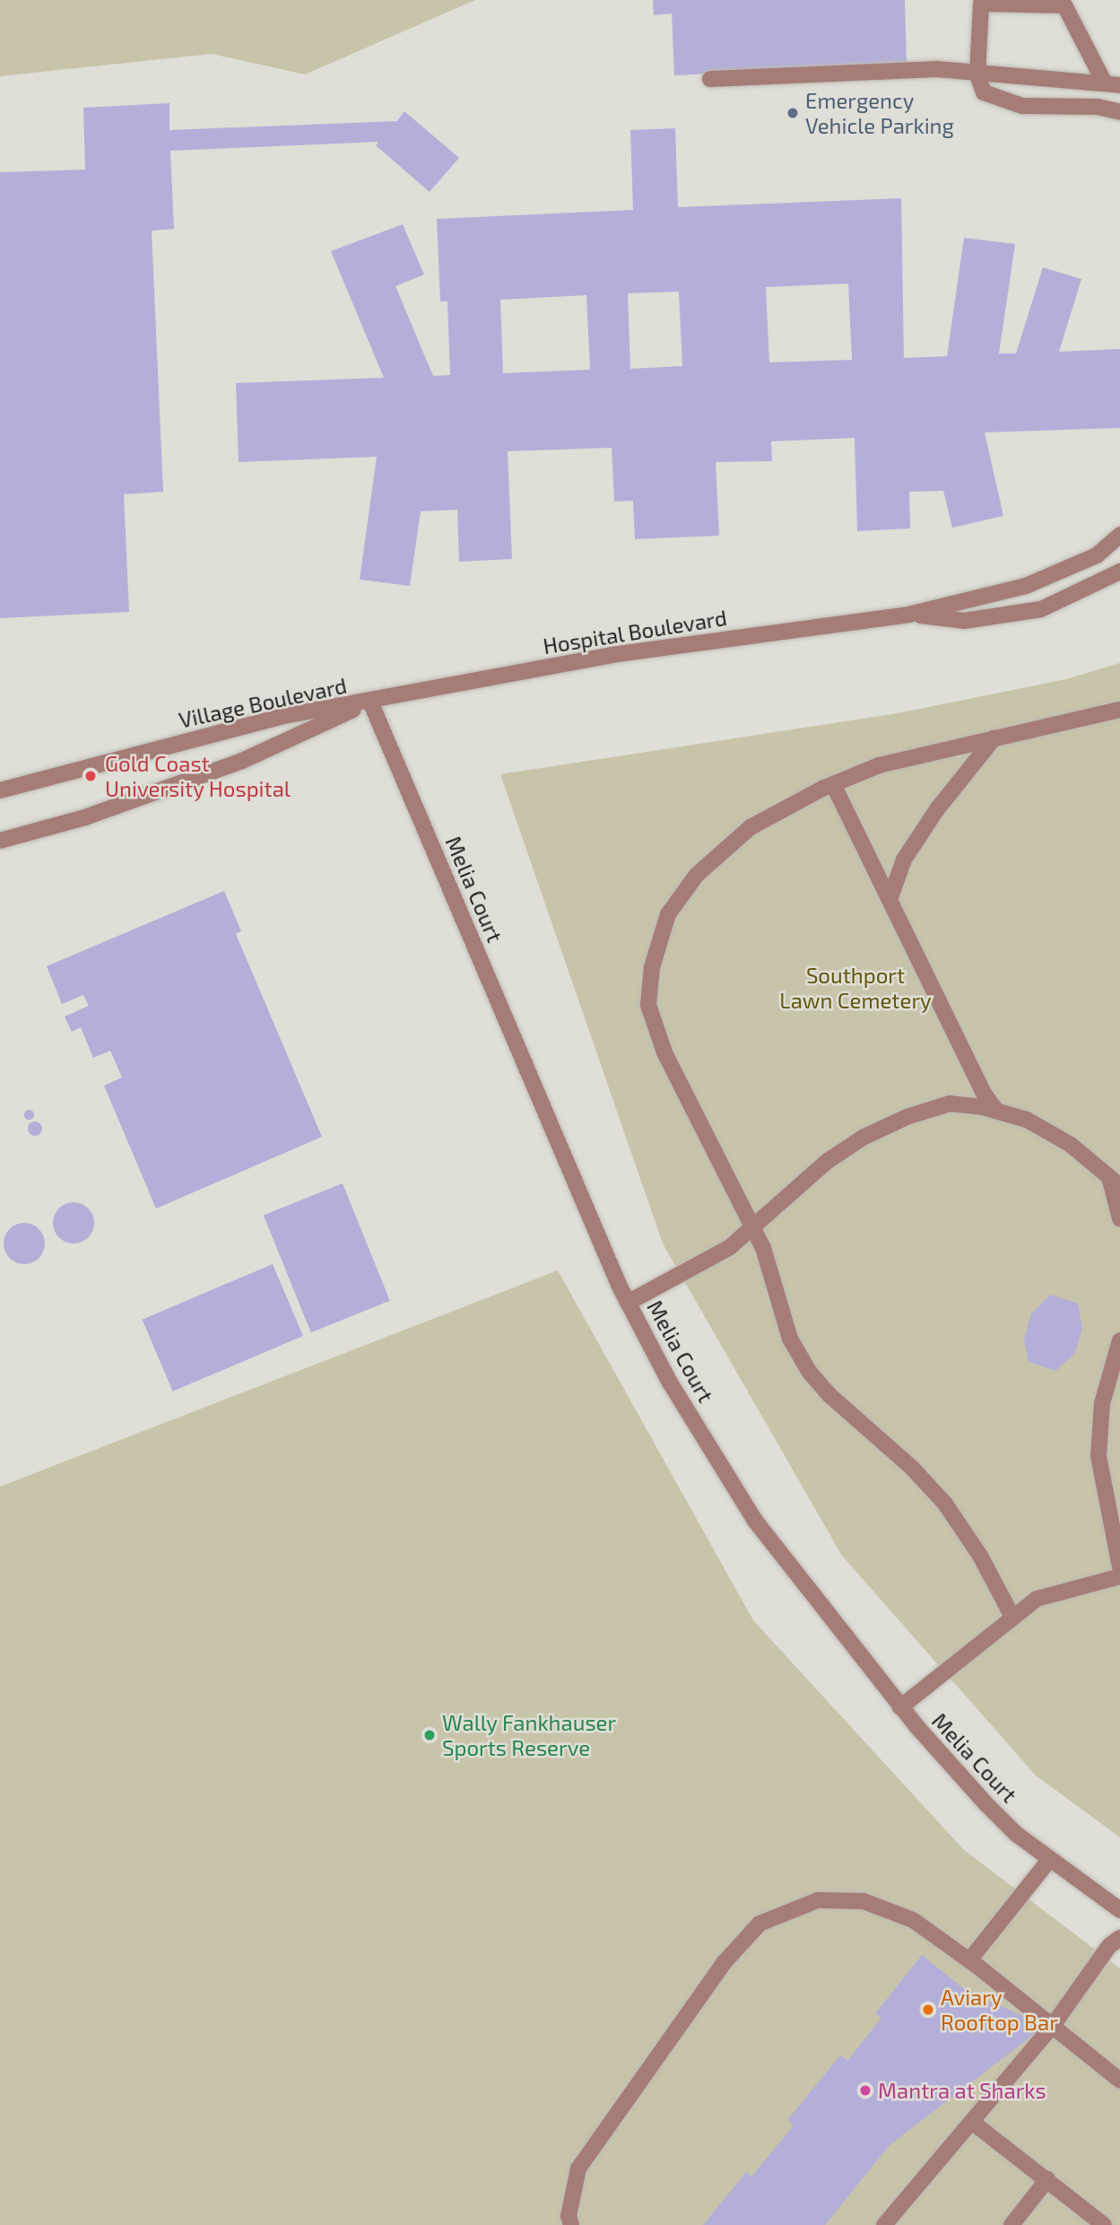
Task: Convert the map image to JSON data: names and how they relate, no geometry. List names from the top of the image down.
{
  "streets": {
    "street": ["Hospital Boulevard", "Village Boulevard", "Melia Court"]
  },
  "crossings": [
    ["Hospital Boulevard", "Village Boulevard"],
    ["Hospital Boulevard", "Melia Court"],
    ["Village Boulevard", "Melia Court"]
  ],
  "parks": ["Southport Lawn Cemetery"],
  "places": [
    "Emergency Vehicle Parking",
    "Gold Coast University Hospital",
    "Wally Fankhauser Sports Reserve",
    "Aviary Rooftop Bar",
    "Mantra at Sharks"
  ]
}
